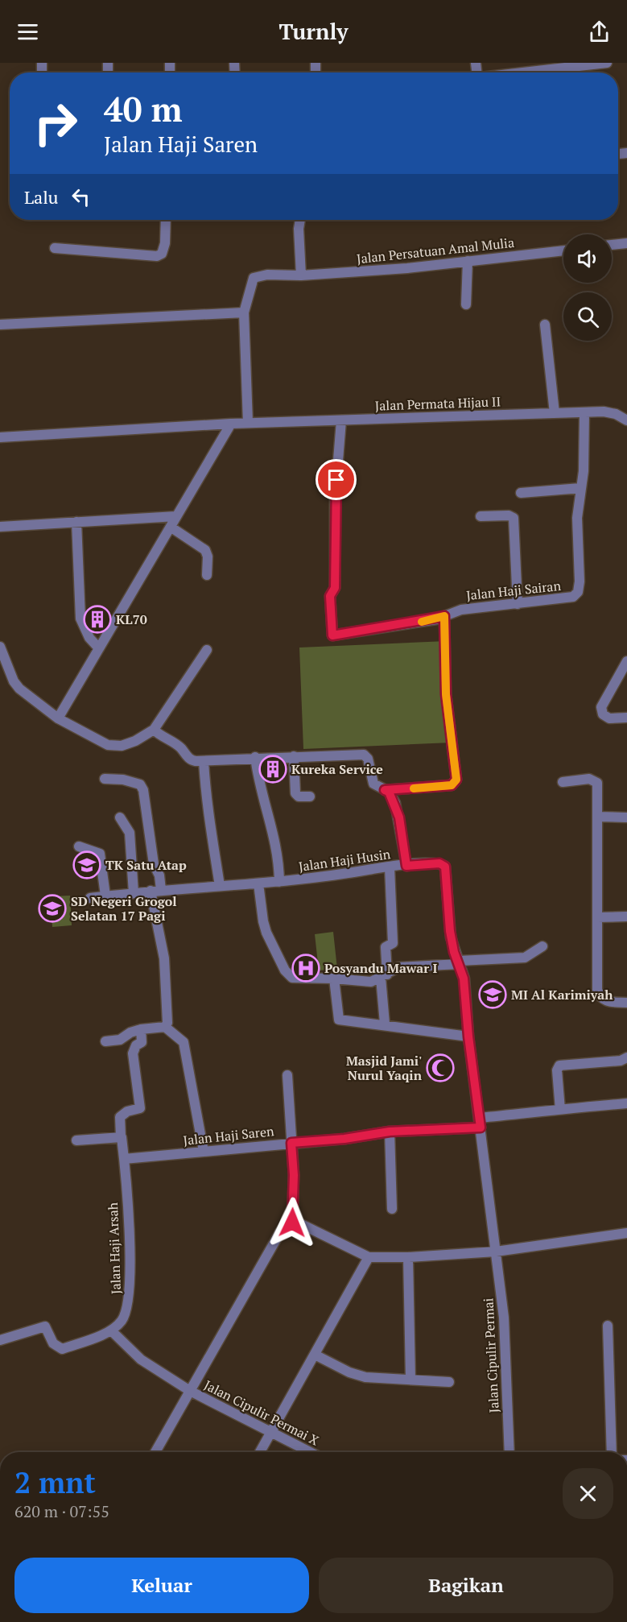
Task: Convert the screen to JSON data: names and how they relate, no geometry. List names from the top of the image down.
{
  "streets": {
    "street": [
      "Jalan Persatuan Amal Mulia",
      "Jalan Permata Hijau II",
      "Jalan Haji Sairan",
      "Jalan Haji Husin",
      "Jalan Haji Saren",
      "Jalan Haji Arsah",
      "Jalan Cipulir Permai",
      "Jalan Cipulir Permai X"
    ]
  },
  "crossings": [
    ["Jalan Permata Hijau II", "Jalan Haji Sairan"],
    ["Jalan Haji Husin", "Jalan Haji Saren"],
    ["Jalan Haji Husin", "Jalan Cipulir Permai"],
    ["Jalan Haji Saren", "Jalan Haji Arsah"],
    ["Jalan Haji Arsah", "Jalan Cipulir Permai X"]
  ],
  "places": {
    "building": ["KL70", "Kureka Service"],
    "school or university": ["TK Satu Atap", "SD Negeri Grogol Selatan 17 Pagi", "MI Al Karimiyah"],
    "hospital": ["Posyandu Mawar I"],
    "mosque": ["Masjid Jami' Nurul Yaqin"]
  },
  "page": {
    "header": "Turnly",
    "turn": ["40 m", "Jalan Haji Saren"],
    "then": "Lalu",
    "heading": ["2 mnt", "620 m · 07:55"],
    "buttons": ["Keluar", "Bagikan"]
  }
}
